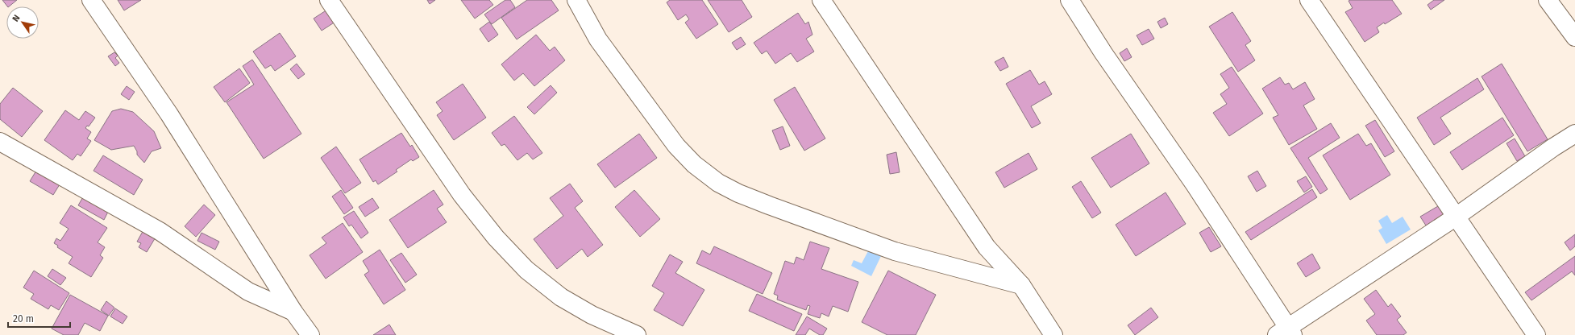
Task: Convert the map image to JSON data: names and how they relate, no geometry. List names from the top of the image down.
{
  "scale_bar": "20 m",
  "north": "top left"
}
